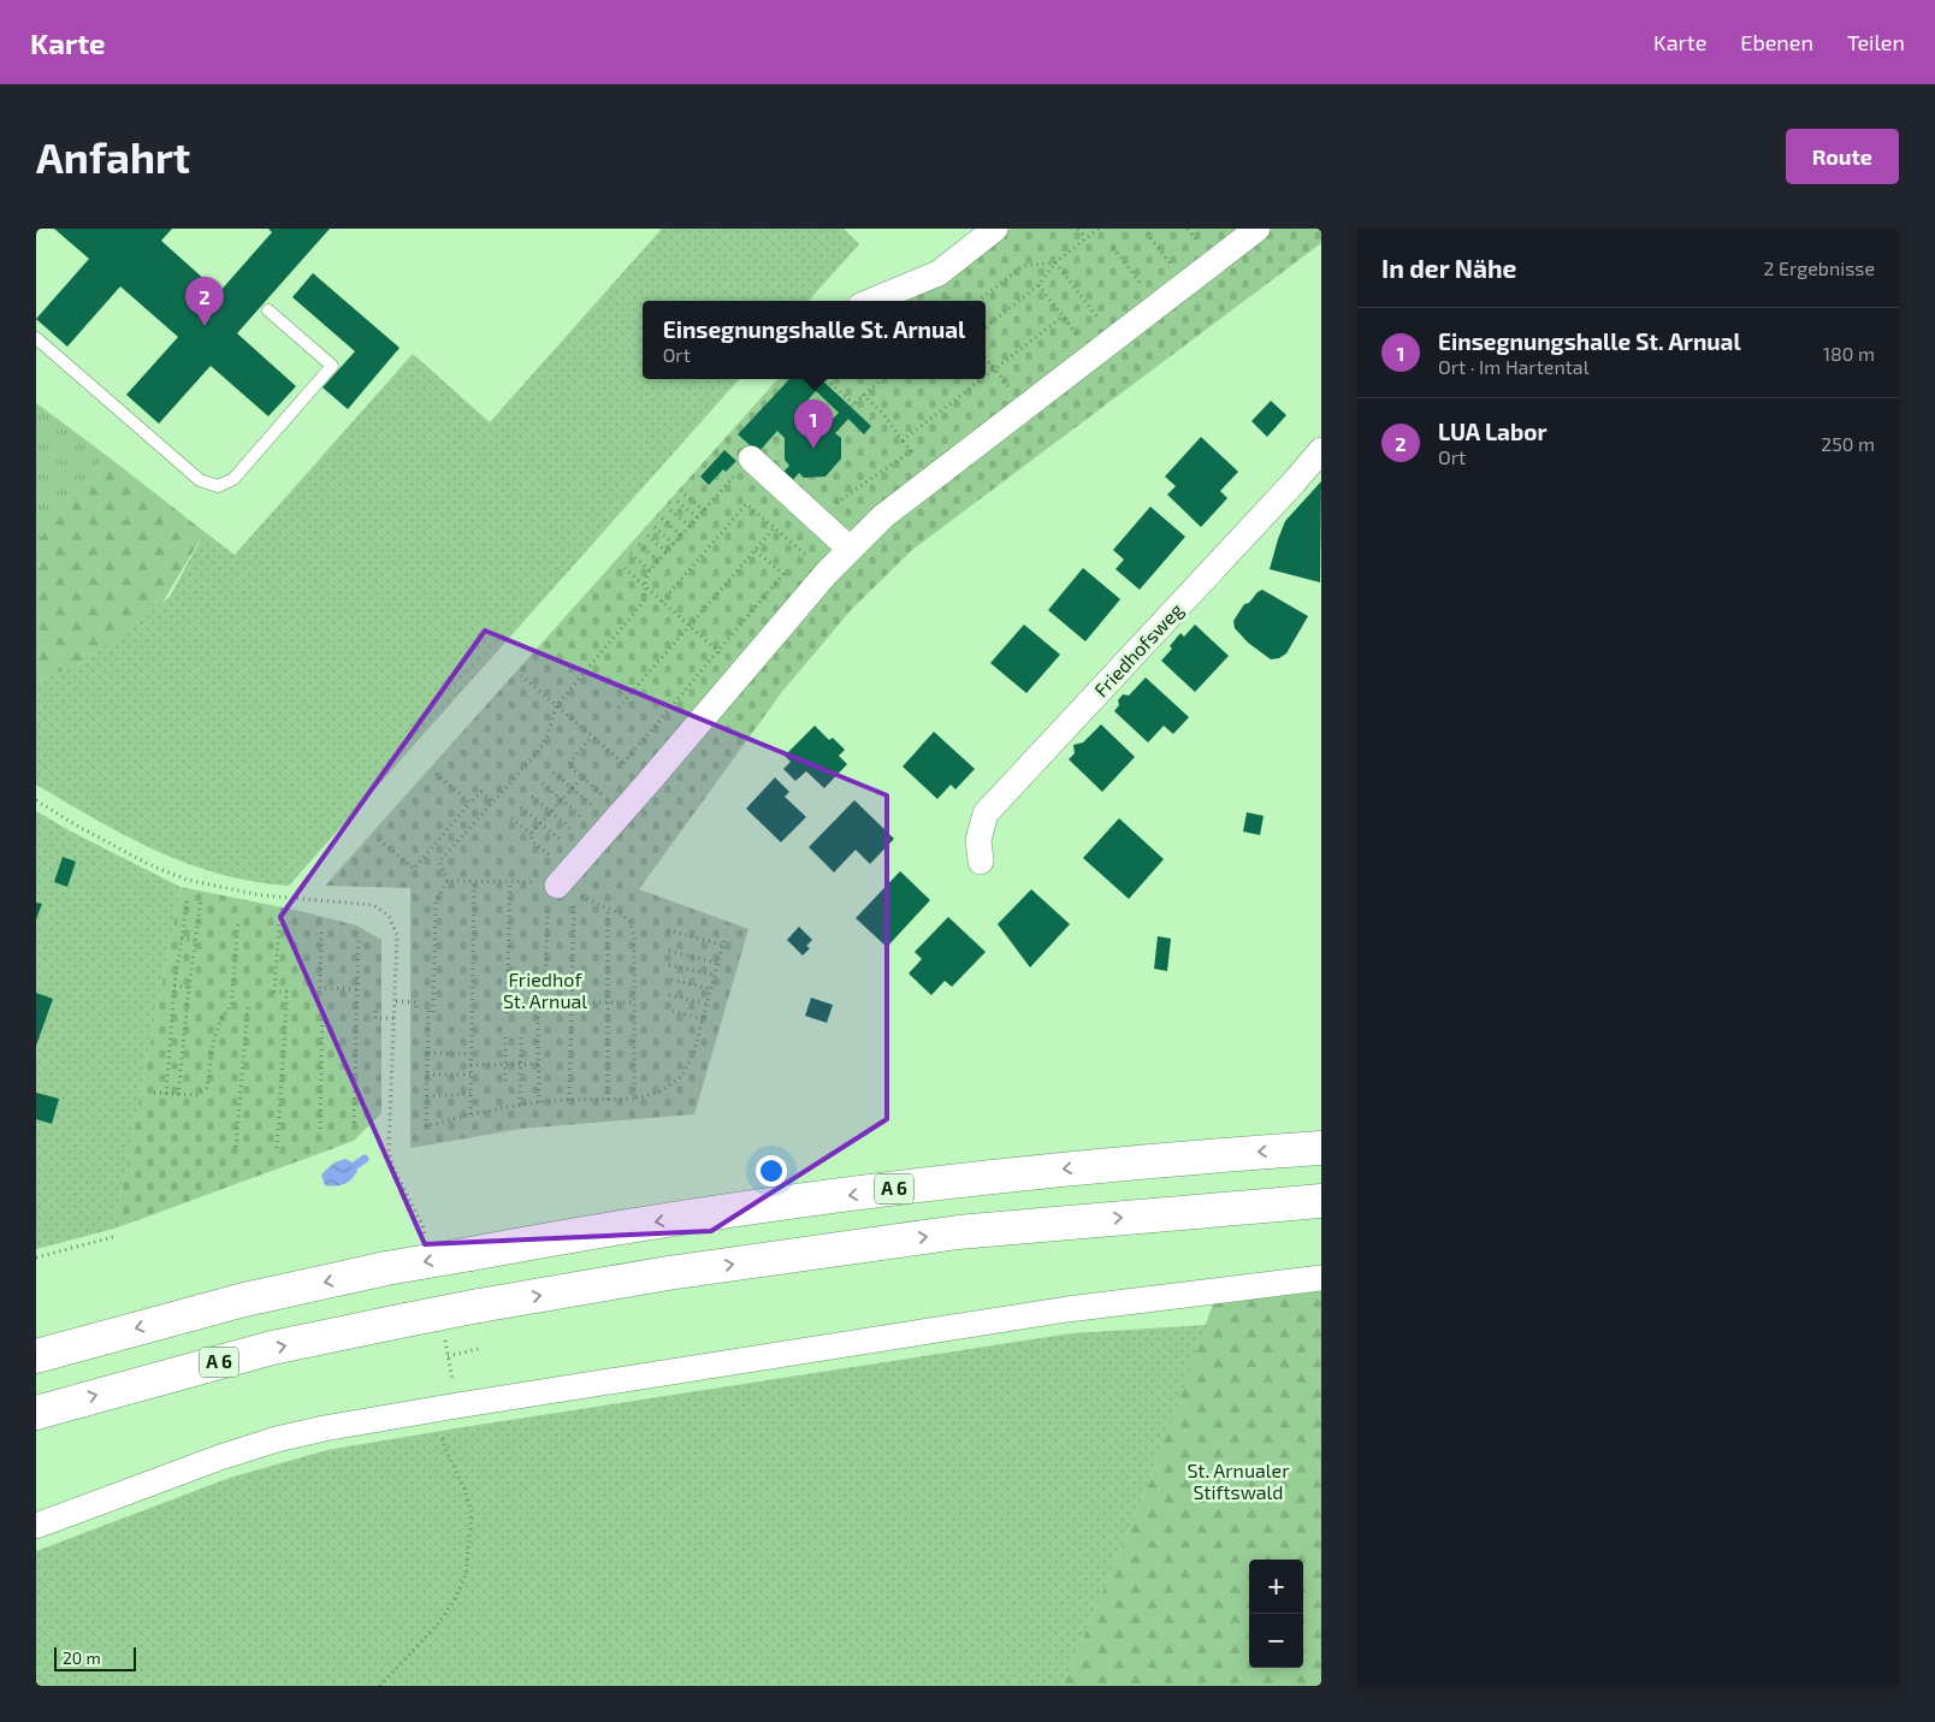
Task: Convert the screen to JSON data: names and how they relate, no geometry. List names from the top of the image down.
{
  "streets": {
    "highway": ["A 6"],
    "street": ["Friedhofsweg"]
  },
  "parks": ["Friedhof St. Arnual", "St. Arnualer Stiftswald"],
  "scale_bar": "20 m",
  "page": {
    "header": "Karte",
    "nav": ["Karte", "Ebenen", "Teilen"],
    "buttons": "Route",
    "title": "Anfahrt",
    "heading": ["In der Nähe", "2 Ergebnisse"],
    "pins": ["2", "1"],
    "popup": ["Einsegnungshalle St. Arnual", "Ort"],
    "list": [
      {
        "mark": "1",
        "name": "Einsegnungshalle St. Arnual",
        "note": "Ort · Im Hartental",
        "value": "180 m"
      },
      {
        "mark": "2",
        "name": "LUA Labor",
        "note": "Ort",
        "value": "250 m"
      }
    ],
    "map_buttons": ["+", "−"],
    "scale": "20 m"
  }
}
